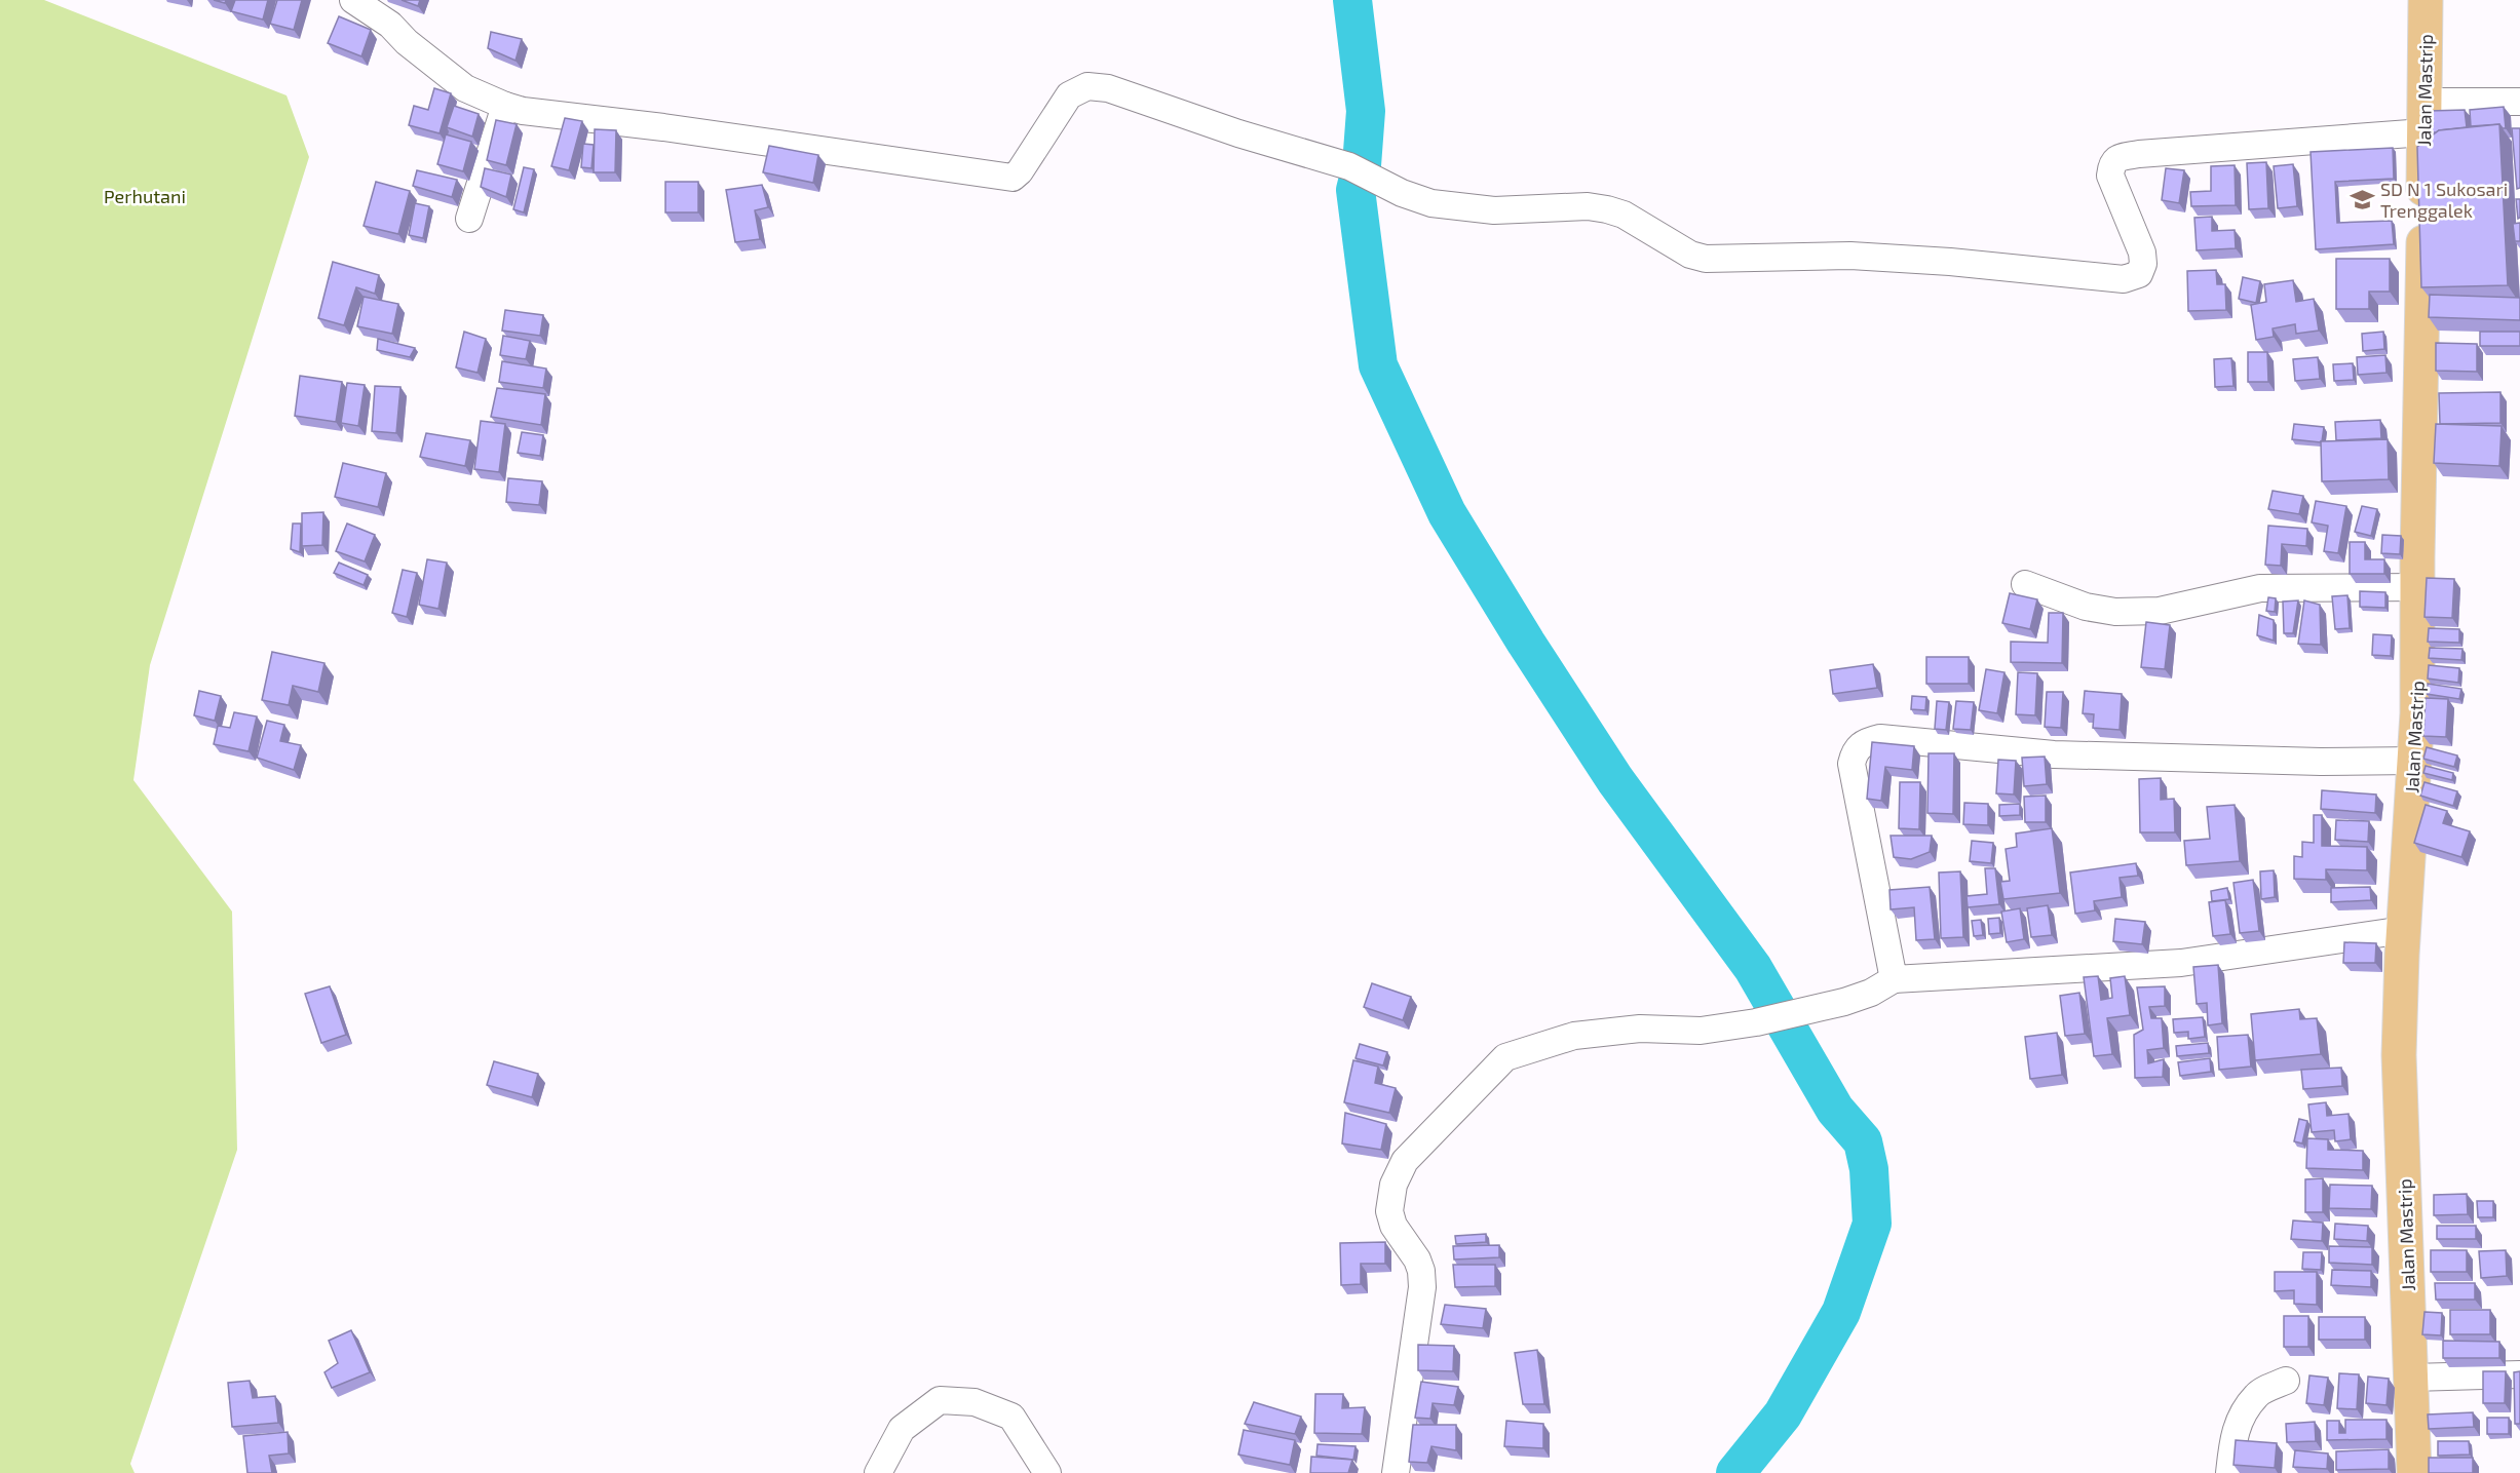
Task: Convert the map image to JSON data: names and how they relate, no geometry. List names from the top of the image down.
{
  "streets": {
    "main road": ["Jalan Mastrip"]
  },
  "parks": ["Perhutani"],
  "places": {
    "school or university": ["SD N 1 Sukosari Trenggalek"]
  }
}
